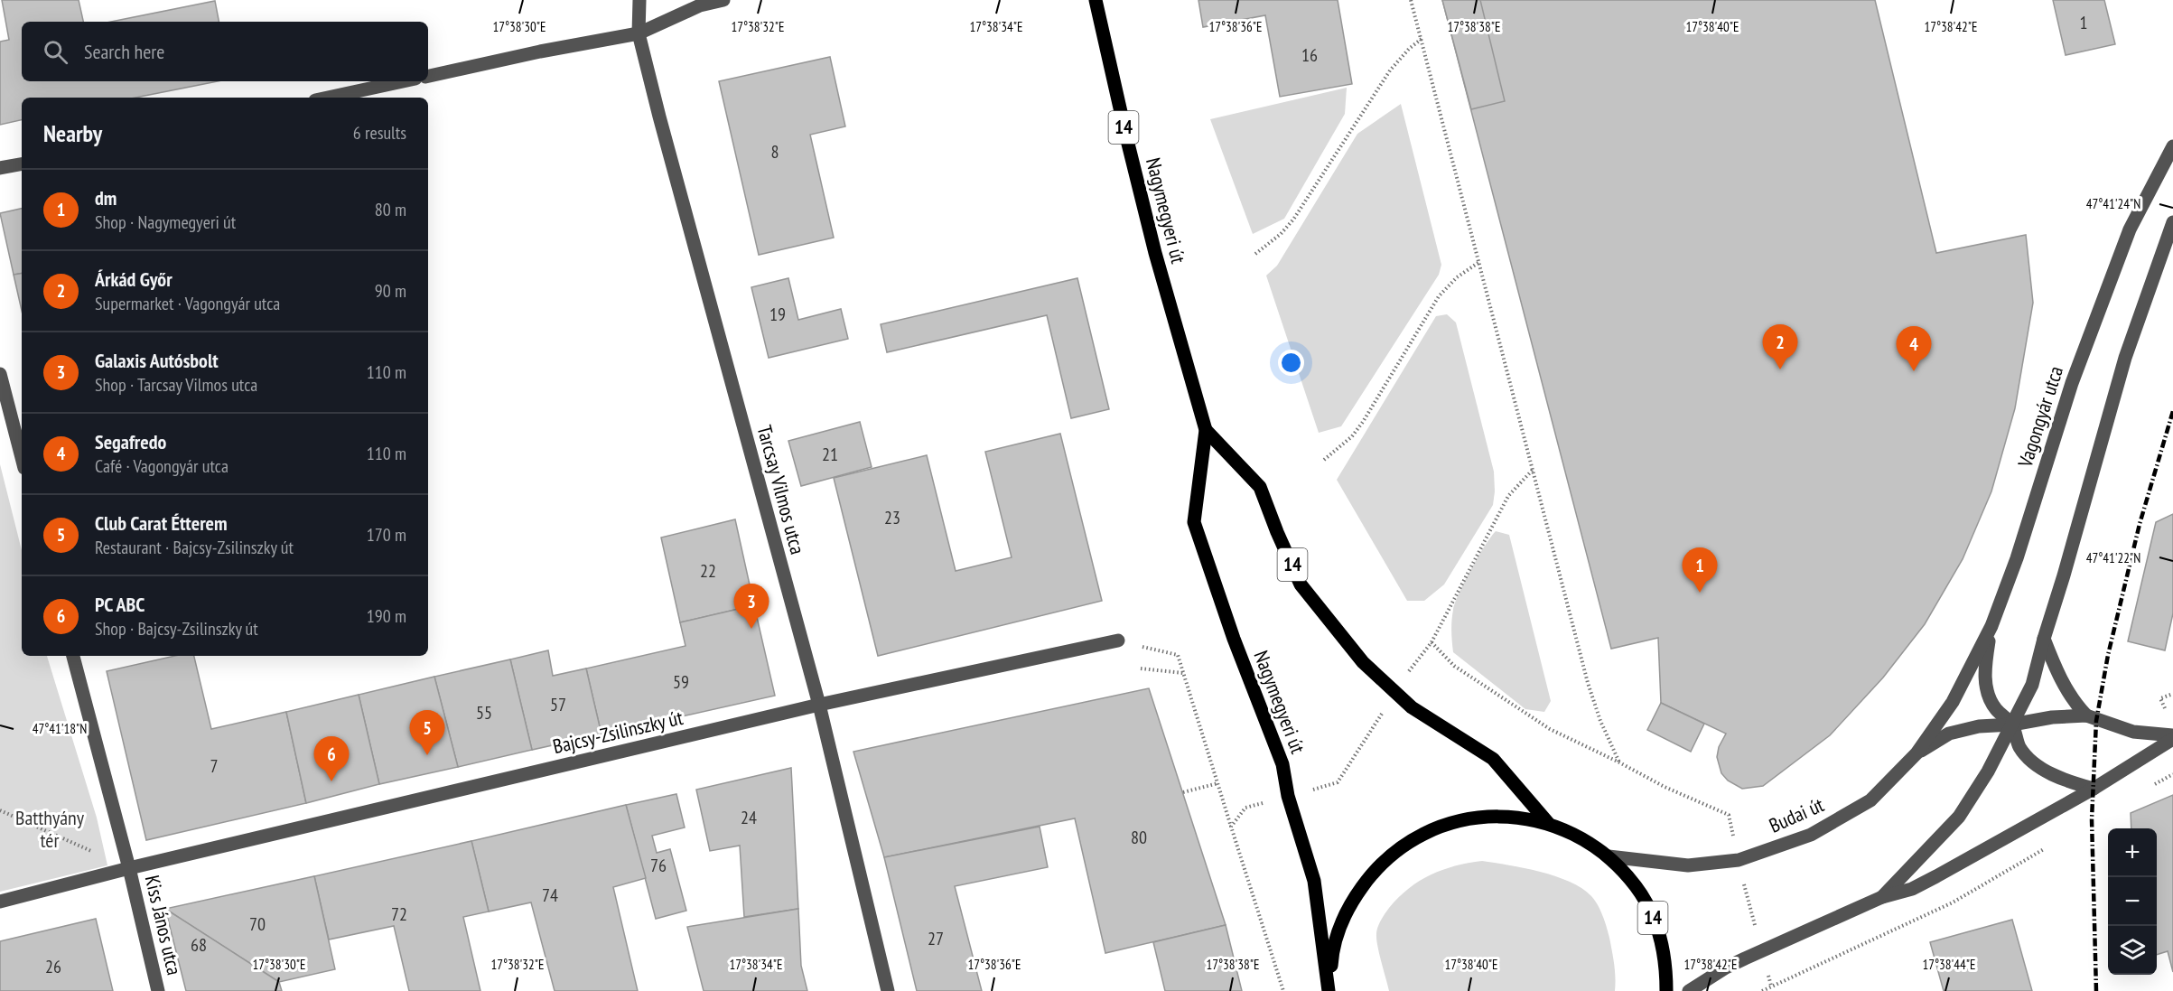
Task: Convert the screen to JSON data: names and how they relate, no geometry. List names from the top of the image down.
{
  "streets": {
    "main road": ["14", "Nagymegyeri út"],
    "street": [
      "Vagongyár utca",
      "Tarcsay Vilmos utca",
      "Bajcsy-Zsilinszky út",
      "Budai út",
      "Kiss János utca"
    ]
  },
  "crossings": [
    ["14", "Nagymegyeri út"],
    ["14", "Budai út"],
    ["Vagongyár utca", "Budai út"],
    ["Tarcsay Vilmos utca", "Bajcsy-Zsilinszky út"],
    ["Bajcsy-Zsilinszky út", "Kiss János utca"]
  ],
  "parks": ["Batthyány tér"],
  "house_numbers": [
    "1",
    "16",
    "8",
    "19",
    "21",
    "23",
    "22",
    "59",
    "57",
    "55",
    "7",
    "24",
    "80",
    "76",
    "74",
    "72",
    "70",
    "27",
    "68",
    "26"
  ],
  "page": {
    "search": "Search here",
    "heading": ["Nearby", "6 results"],
    "list": [
      {
        "mark": "1",
        "name": "dm",
        "note": "Shop · Nagymegyeri út",
        "value": "80 m"
      },
      {
        "mark": "2",
        "name": "Árkád Győr",
        "note": "Supermarket · Vagongyár utca",
        "value": "90 m"
      },
      {
        "mark": "3",
        "name": "Galaxis Autósbolt",
        "note": "Shop · Tarcsay Vilmos utca",
        "value": "110 m"
      },
      {
        "mark": "4",
        "name": "Segafredo",
        "note": "Café · Vagongyár utca",
        "value": "110 m"
      },
      {
        "mark": "5",
        "name": "Club Carat Étterem",
        "note": "Restaurant · Bajcsy-Zsilinszky út",
        "value": "170 m"
      },
      {
        "mark": "6",
        "name": "PC ABC",
        "note": "Shop · Bajcsy-Zsilinszky út",
        "value": "190 m"
      }
    ],
    "pins": [
      "2",
      "4",
      "1",
      "3",
      "5",
      "6"
    ],
    "map_buttons": ["+", "−"]
  },
  "coordinates": [
    "17°38'30\"E",
    "17°38'32\"E",
    "17°38'34\"E",
    "17°38'36\"E",
    "17°38'38\"E",
    "17°38'40\"E",
    "17°38'42\"E",
    "47°41'24\"N",
    "47°41'22\"N",
    "47°41'18\"N",
    "17°38'44\"E"
  ]
}
